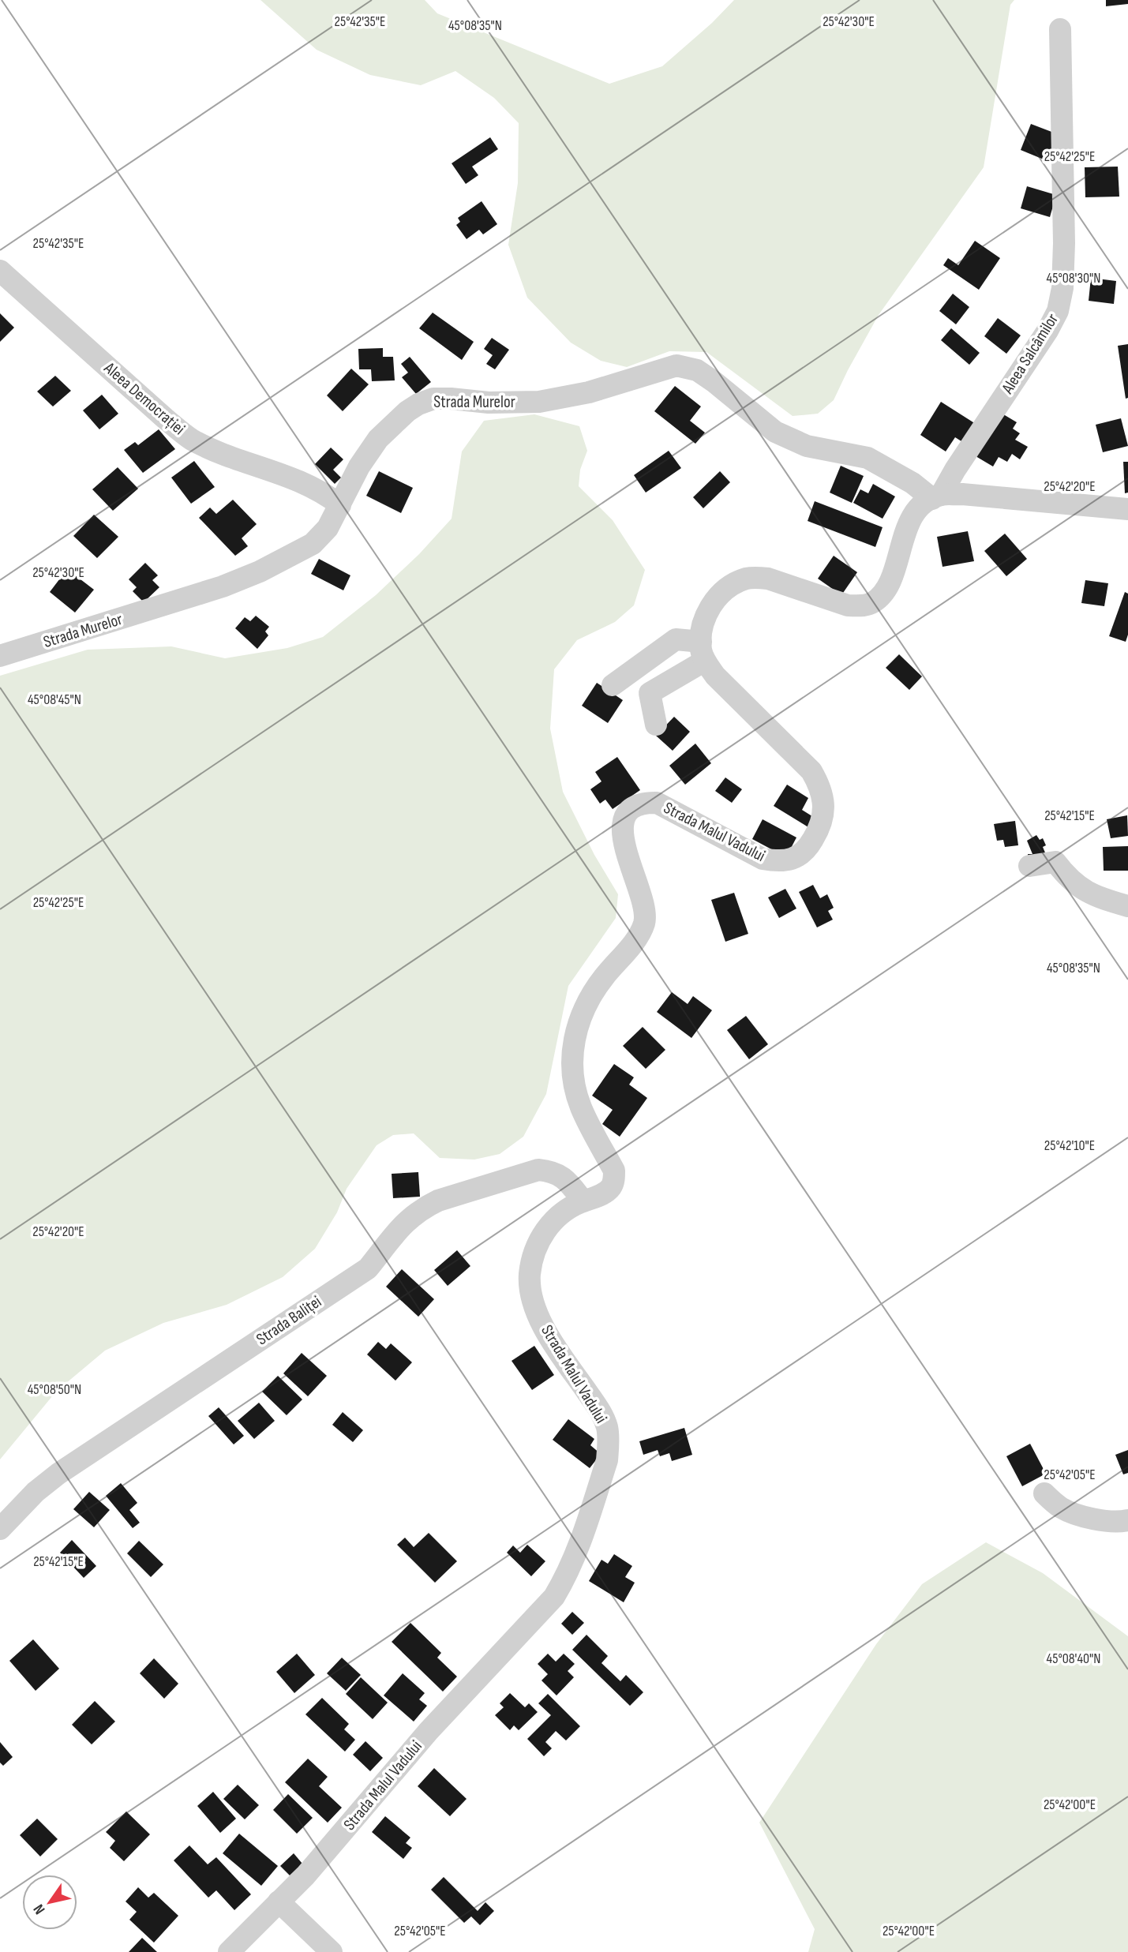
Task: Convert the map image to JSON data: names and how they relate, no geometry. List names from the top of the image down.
{
  "streets": {
    "street": [
      "Aleea Salcâmilor",
      "Aleea Democrației",
      "Strada Murelor",
      "Strada Malul Vadului",
      "Strada Baliței"
    ]
  },
  "crossings": [
    ["Aleea Salcâmilor", "Strada Murelor"],
    ["Aleea Democrației", "Strada Murelor"],
    ["Strada Malul Vadului", "Strada Baliței"]
  ],
  "north": "bottom left",
  "coordinates": [
    "25°42'35\"E",
    "25°42'30\"E",
    "45°08'35\"N",
    "25°42'25\"E",
    "45°08'30\"N",
    "25°42'20\"E",
    "45°08'45\"N",
    "25°42'15\"E",
    "25°42'10\"E",
    "45°08'50\"N",
    "25°42'05\"E",
    "45°08'40\"N",
    "25°42'00\"E"
  ]
}
